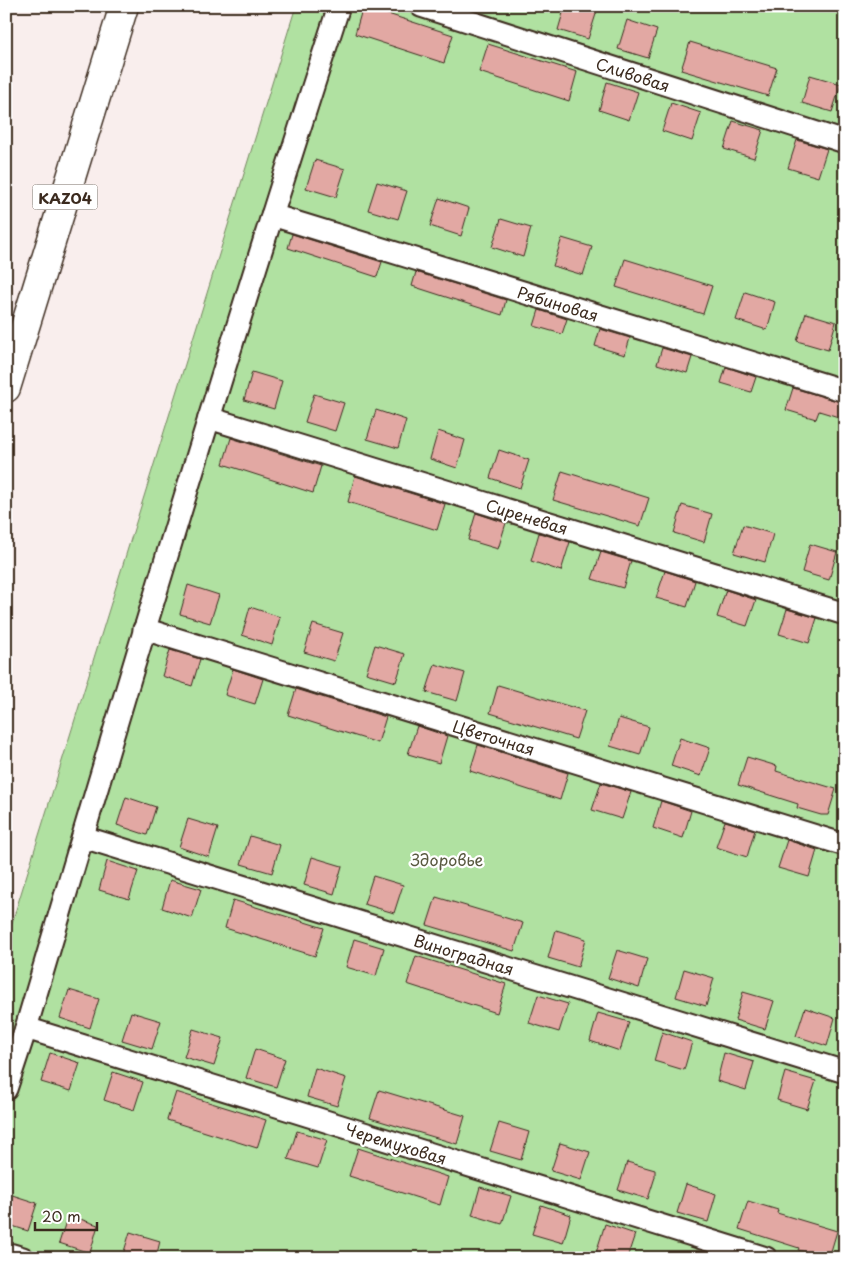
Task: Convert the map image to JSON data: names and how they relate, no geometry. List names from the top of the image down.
{
  "streets": {
    "highway": ["KАZ04"],
    "street": [
      "Сливовая",
      "Рябиновая",
      "Сиреневая",
      "Цветочная",
      "Виноградная",
      "Черемуховая"
    ]
  },
  "parks": ["Здоровье"],
  "scale_bar": "20 m"
}
